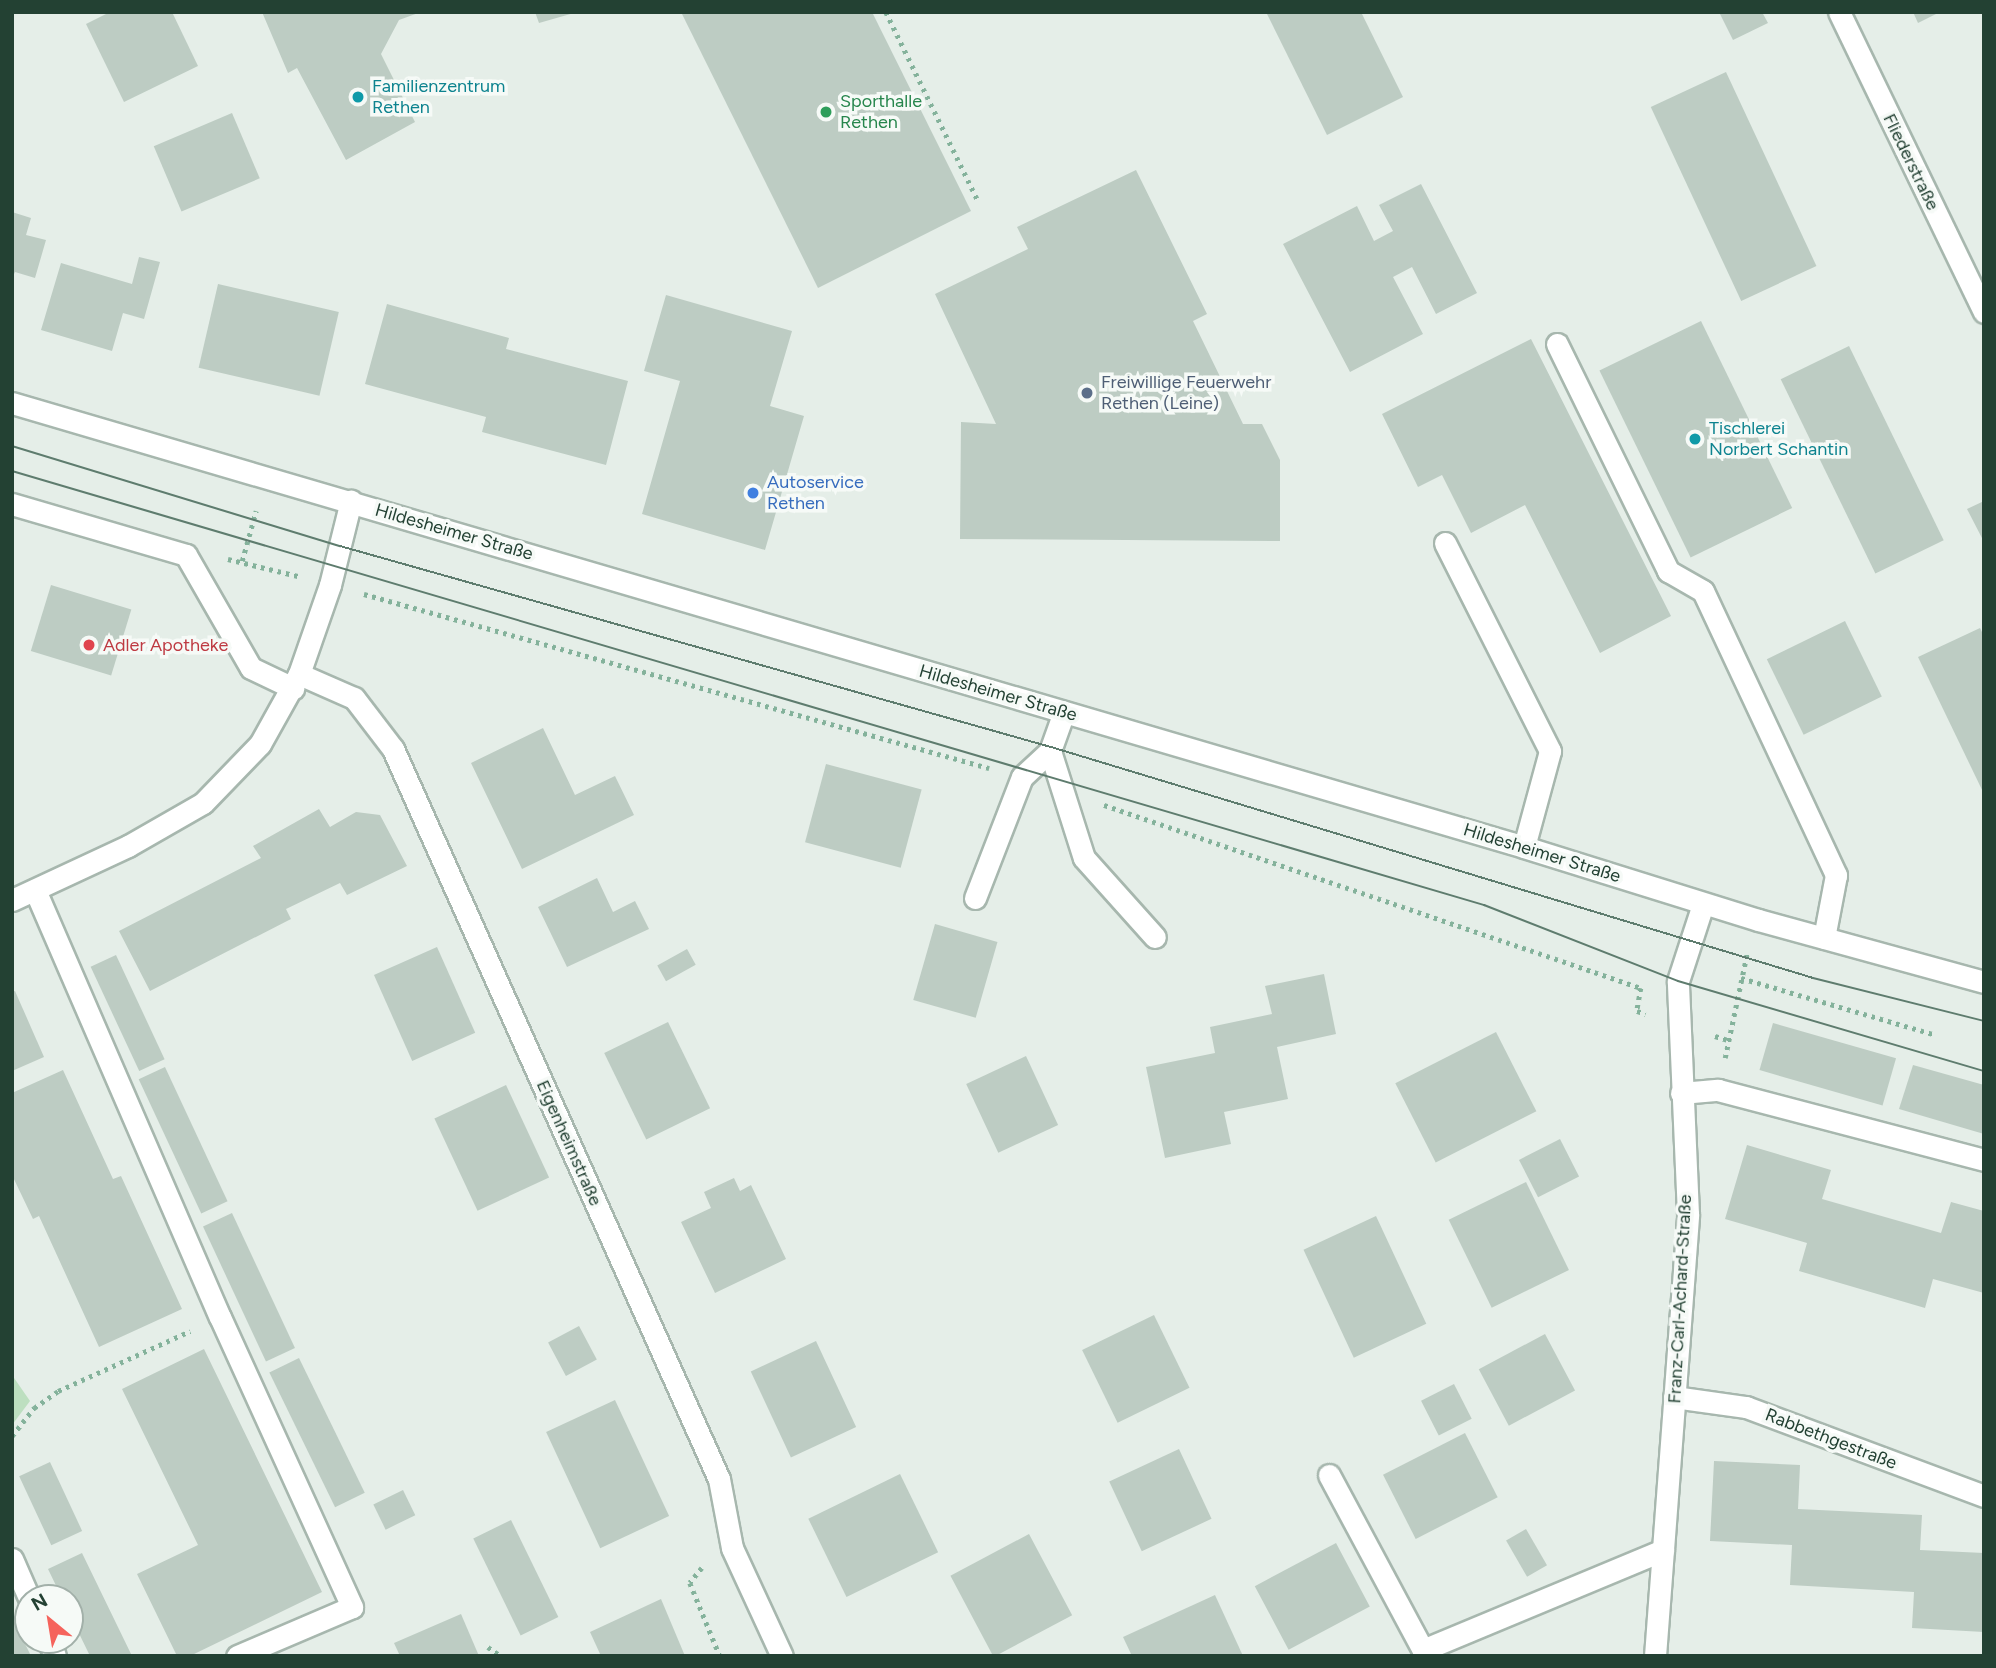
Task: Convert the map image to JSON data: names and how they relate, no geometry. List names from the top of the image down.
{
  "streets": {
    "street": [
      "Fliederstraße",
      "Hildesheimer Straße",
      "Eigenheimstraße",
      "Franz-Carl-Achard-Straße",
      "Rabbethgestraße"
    ]
  },
  "crossings": [
    ["Hildesheimer Straße", "Franz-Carl-Achard-Straße"],
    ["Franz-Carl-Achard-Straße", "Rabbethgestraße"]
  ],
  "places": [
    "Familienzentrum Rethen",
    "Sporthalle Rethen",
    "Freiwillige Feuerwehr Rethen (Leine)",
    "Tischlerei Norbert Schantin",
    "Autoservice Rethen",
    "Adler Apotheke"
  ],
  "north": "top left"
}
